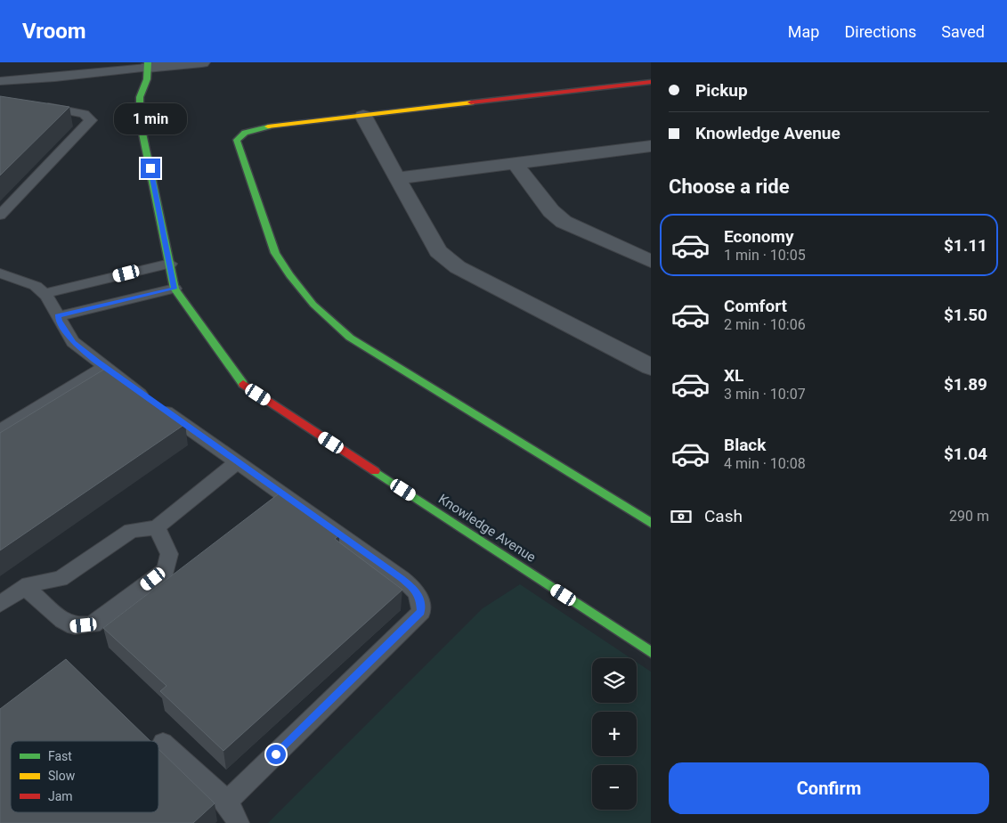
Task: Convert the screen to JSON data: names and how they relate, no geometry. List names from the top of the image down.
{
  "streets": {
    "street": ["Knowledge Avenue"]
  },
  "legend": ["Fast", "Slow", "Jam"],
  "page": {
    "header": "Vroom",
    "nav": ["Map", "Directions", "Saved"],
    "banner": ["Pickup", "Knowledge Avenue"],
    "bubble": "1 min",
    "heading": "Choose a ride",
    "list": [
      {
        "name": "Economy",
        "note": "1 min · 10:05",
        "value": "$1.11"
      },
      {
        "name": "Comfort",
        "note": "2 min · 10:06",
        "value": "$1.50"
      },
      {
        "name": "XL",
        "note": "3 min · 10:07",
        "value": "$1.89"
      },
      {
        "name": "Black",
        "note": "4 min · 10:08",
        "value": "$1.04"
      }
    ],
    "pay": ["Cash", "290 m"],
    "map_buttons": ["+", "−"],
    "buttons": "Confirm"
  }
}
